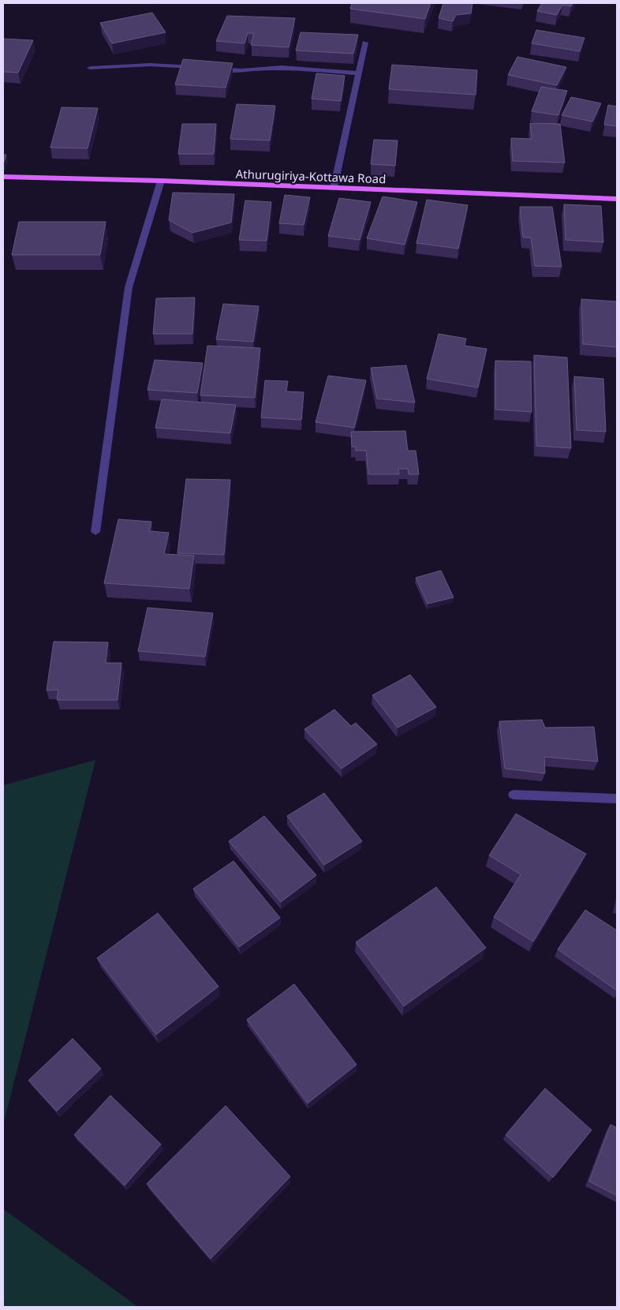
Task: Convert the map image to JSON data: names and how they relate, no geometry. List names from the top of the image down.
{
  "streets": {
    "main road": ["Athurugiriya-Kottawa Road"]
  }
}
